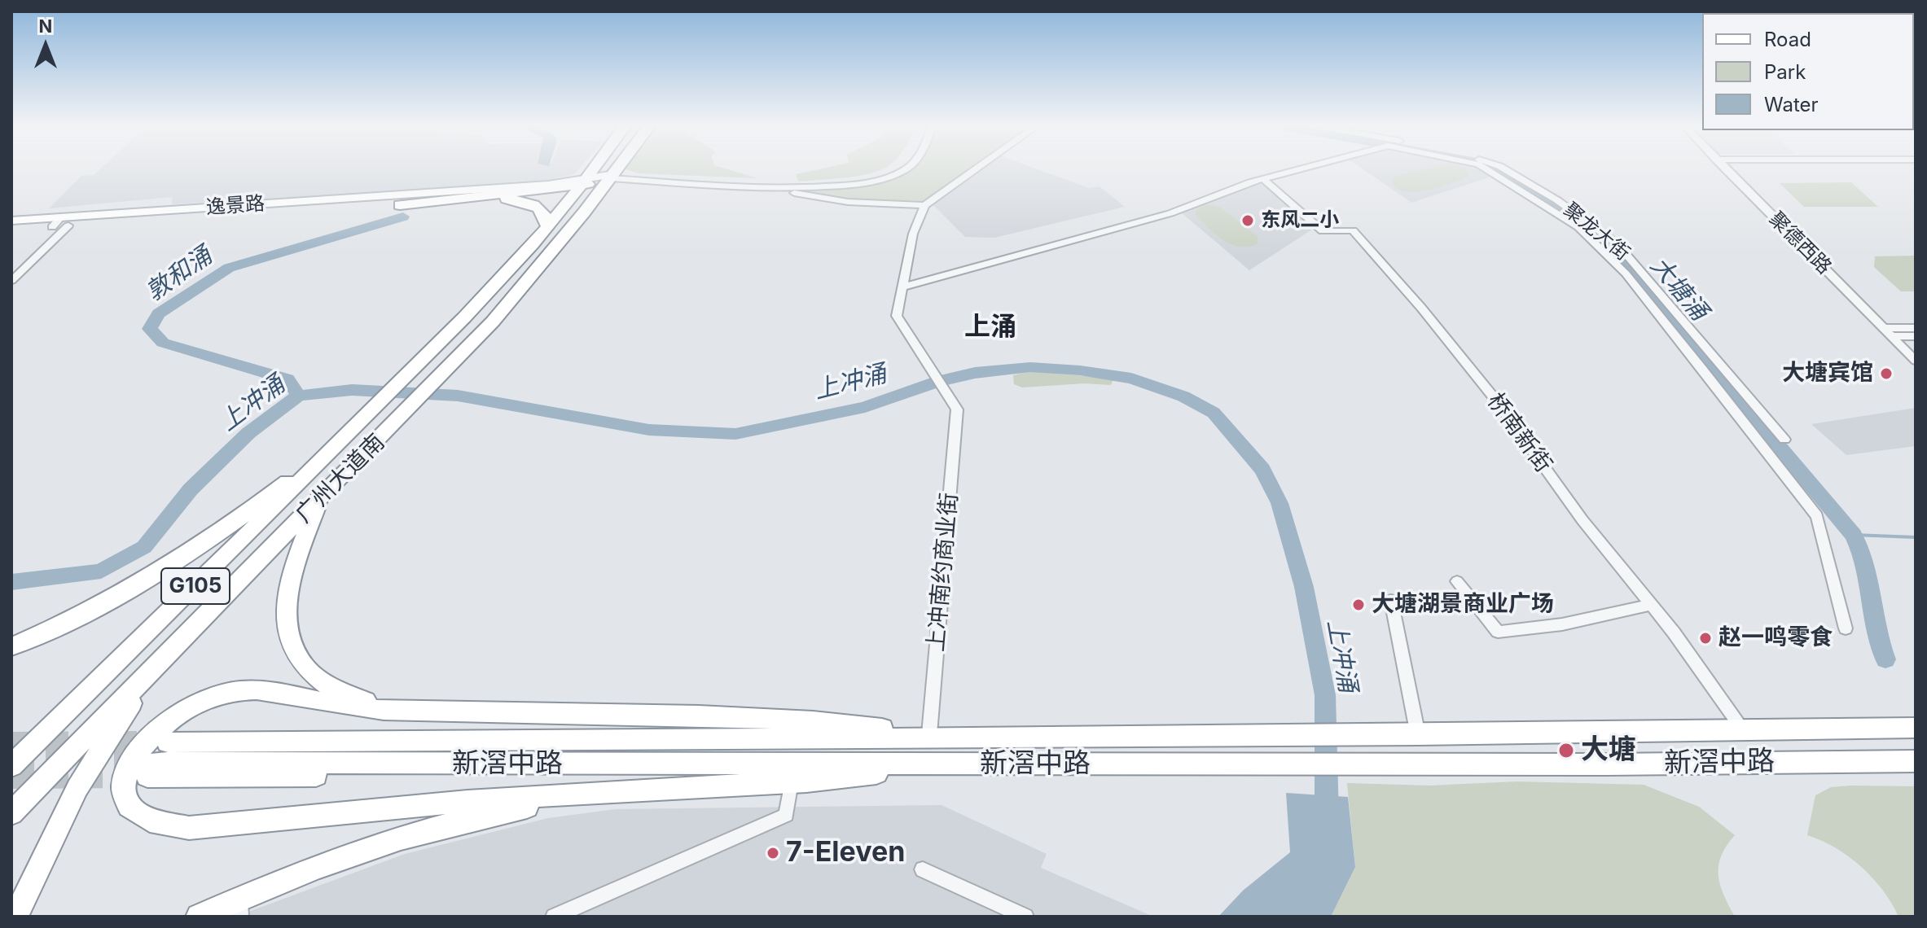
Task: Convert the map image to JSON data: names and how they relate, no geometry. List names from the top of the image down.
{
  "streets": {
    "highway": ["广州大道南", "G105", "新滘中路"],
    "main road": ["逸景路"],
    "street": [
      "聚龙大街",
      "聚德西路",
      "桥南新街",
      "上冲南约商业街"
    ]
  },
  "crossings": [
    ["逸景路", "广州大道南"],
    ["桥南新街", "新滘中路"]
  ],
  "districts": ["上涌"],
  "water": ["敦和涌", "大塘涌", "上冲涌"],
  "places": [
    "东风二小",
    "大塘宾馆",
    "大塘湖景商业广场",
    "赵一鸣零食",
    "大塘",
    "7-Eleven"
  ],
  "legend": ["Road", "Park", "Water"],
  "north": "top"
}
